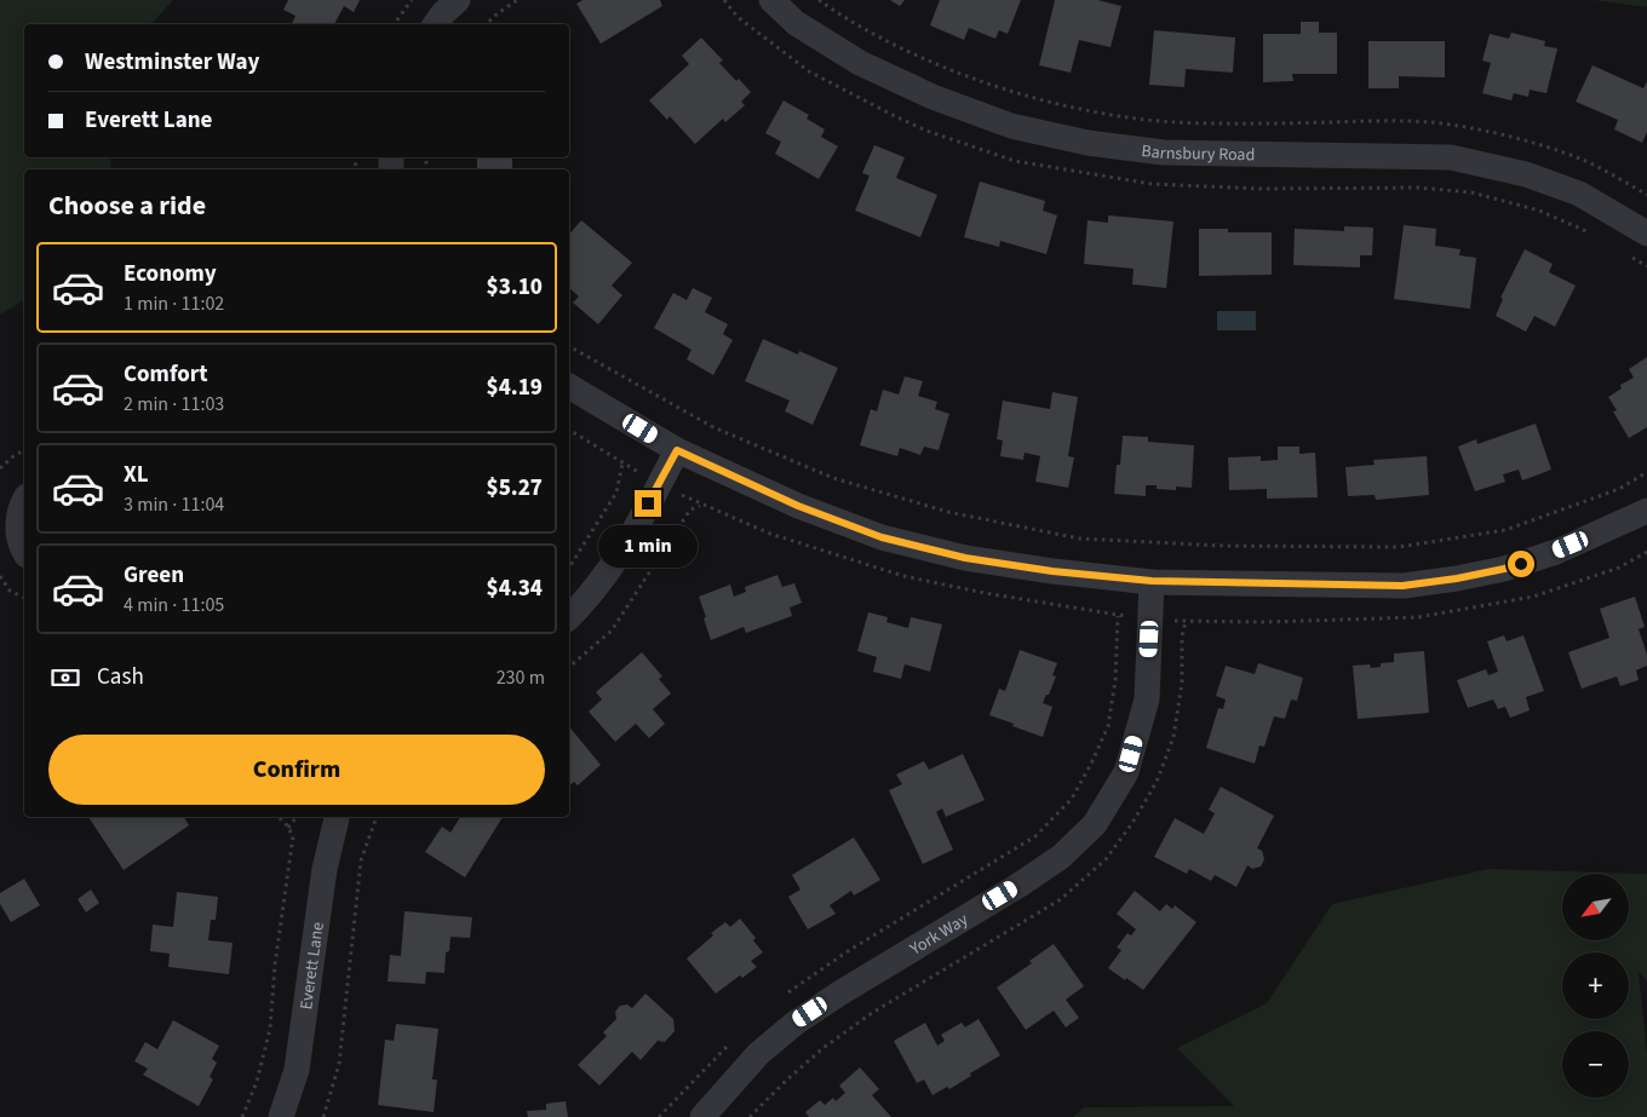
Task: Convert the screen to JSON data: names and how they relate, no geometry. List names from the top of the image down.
{
  "streets": {
    "street": ["Barnsbury Road", "York Way", "Everett Lane"]
  },
  "north": "bottom left",
  "page": {
    "banner": ["Westminster Way", "Everett Lane"],
    "heading": "Choose a ride",
    "list": [
      {
        "name": "Economy",
        "note": "1 min · 11:02",
        "value": "$3.10"
      },
      {
        "name": "Comfort",
        "note": "2 min · 11:03",
        "value": "$4.19"
      },
      {
        "name": "XL",
        "note": "3 min · 11:04",
        "value": "$5.27"
      },
      {
        "name": "Green",
        "note": "4 min · 11:05",
        "value": "$4.34"
      }
    ],
    "bubble": "1 min",
    "pay": ["Cash", "230 m"],
    "buttons": "Confirm",
    "map_buttons": ["+", "−"]
  }
}
